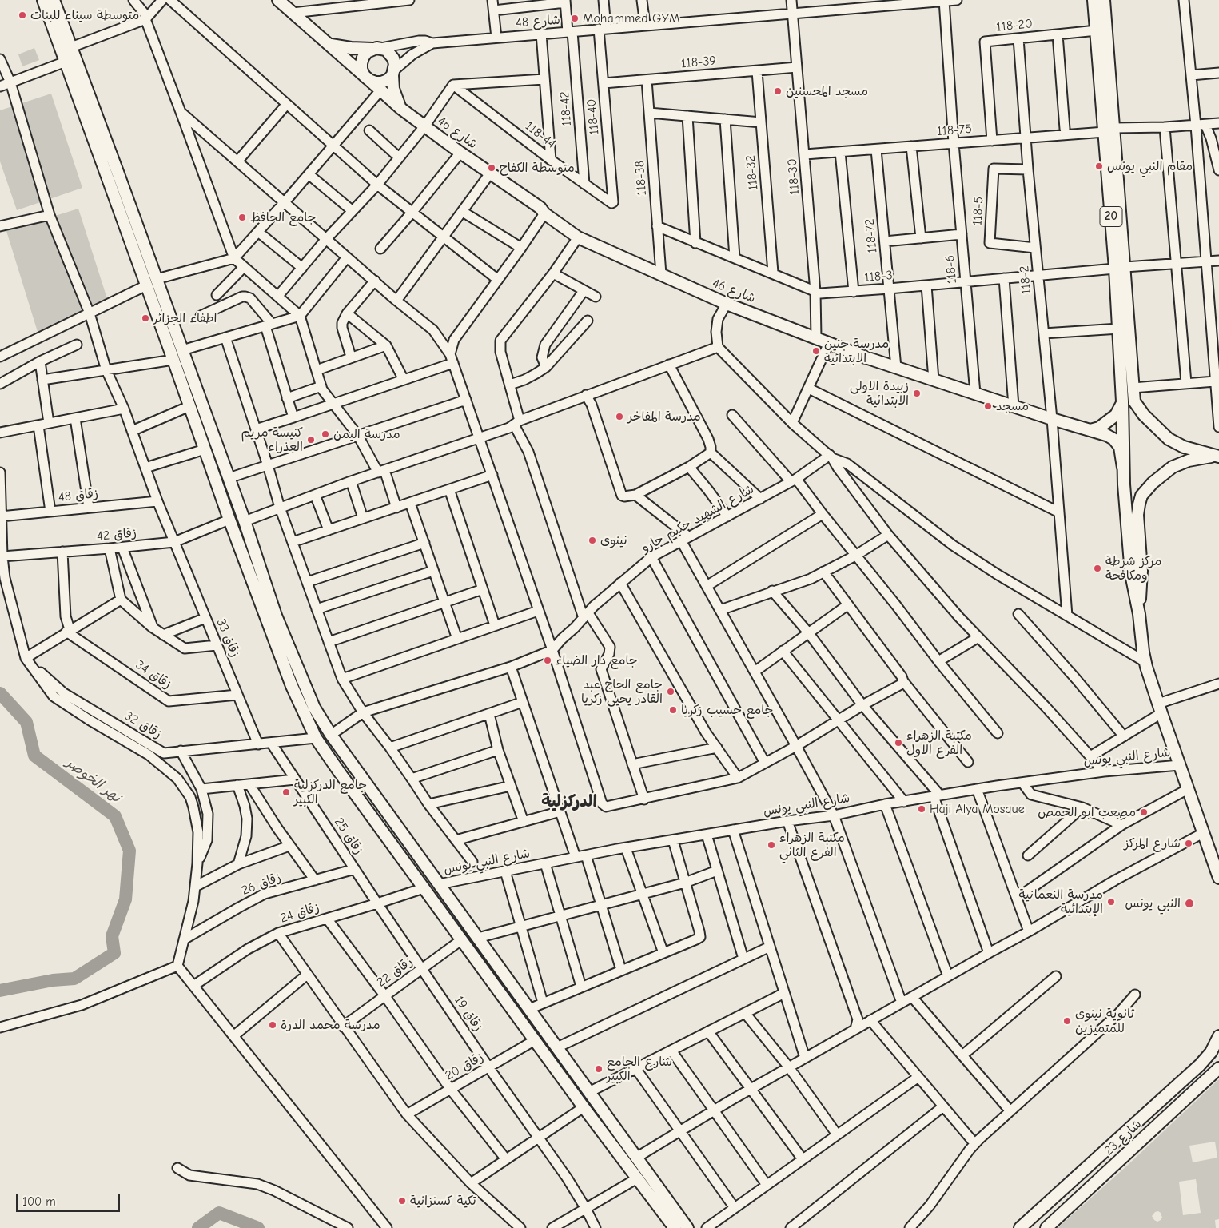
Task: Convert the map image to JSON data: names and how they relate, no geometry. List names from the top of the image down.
{
  "streets": {
    "main road": ["شارع 46", "20", "شارع 23"],
    "street": [
      "شارع 48",
      "118-20",
      "118-39",
      "118-42",
      "118-40",
      "118-75",
      "118-44",
      "118-32",
      "118-30",
      "118-38",
      "118-5",
      "118-72",
      "118-6",
      "118-3",
      "118-2",
      "زقاق 48",
      "شارع الشهيد حكيم جارو",
      "زقاق 42",
      "زقاق 33",
      "زقاق 34",
      "زقاق 32",
      "شارع النبي يونس",
      "زقاق 25",
      "زقاق 26",
      "زقاق 24",
      "زقاق 22",
      "زقاق 19",
      "زقاق 20"
    ]
  },
  "crossings": [
    ["شارع 48", "118-42"],
    ["شارع 48", "118-40"],
    ["شارع 48", "شارع 46"],
    ["شارع 48", "118-30"],
    ["شارع 48", "118-6"],
    ["118-20", "118-75"],
    ["118-20", "20"],
    ["118-20", "118-2"],
    ["118-39", "118-40"],
    ["118-39", "118-32"],
    ["118-39", "118-30"],
    ["118-39", "118-38"],
    ["118-42", "118-44"],
    ["118-40", "118-44"],
    ["118-75", "118-30"],
    ["118-75", "20"],
    ["118-75", "118-72"],
    ["118-75", "118-6"],
    ["118-75", "118-2"],
    ["شارع 46", "118-30"],
    ["شارع 46", "118-38"],
    ["شارع 46", "20"],
    ["شارع 46", "118-72"],
    ["شارع 46", "118-6"],
    ["شارع 46", "118-2"],
    ["118-32", "118-3"],
    ["118-30", "118-3"],
    ["118-38", "118-3"],
    ["118-5", "118-2"],
    ["20", "118-3"],
    ["118-72", "118-3"],
    ["118-6", "118-3"],
    ["118-3", "118-2"],
    ["زقاق 48", "زقاق 33"],
    ["زقاق 42", "زقاق 33"],
    ["زقاق 33", "زقاق 34"],
    ["زقاق 33", "زقاق 32"],
    ["زقاق 32", "زقاق 25"],
    ["زقاق 25", "زقاق 26"],
    ["زقاق 25", "زقاق 24"],
    ["زقاق 25", "زقاق 19"],
    ["زقاق 24", "زقاق 19"],
    ["زقاق 22", "زقاق 19"],
    ["زقاق 19", "زقاق 20"]
  ],
  "districts": ["الدركزلية"],
  "water": ["نهر الخوصر"],
  "places": [
    "متوسطة سيناء للبنات",
    "Mohammed GYM",
    "مسجد المحسنين",
    "مقام النبي يونس",
    "متوسطة الكفاح",
    "جامع الحافظ",
    "اطفاء الجزائر",
    "مدرسة جنين الابتدائية",
    "زبيدة الاولى الابتدائية",
    "مسجد",
    "مدرسة المفاخر",
    "مدرسة اليمن",
    "كنيسة مريم العذراء",
    "نينوى",
    "مركز شرطة ومكافحة",
    "جامع دار الضياء",
    "جامع الحاج عبد القادر يحيى زكريا",
    "جامع حسيب زكريا",
    "مكتبة الزهراء الفرع الاول",
    "جامع الدركزلية الكبير",
    "Haji Alya Mosque",
    "مصعب ابو الحمص",
    "شارع المركز",
    "مكتبة الزهراء الفرع الثاني",
    "مدرسة النعمانية الإبتدائية",
    "النبي يونس",
    "ثانوية نينوى للمتميزين",
    "مدرسة محمد الدرة",
    "شارع الجامع الكبير",
    "تكية كسنزانية"
  ],
  "scale_bar": "100 m"
}
